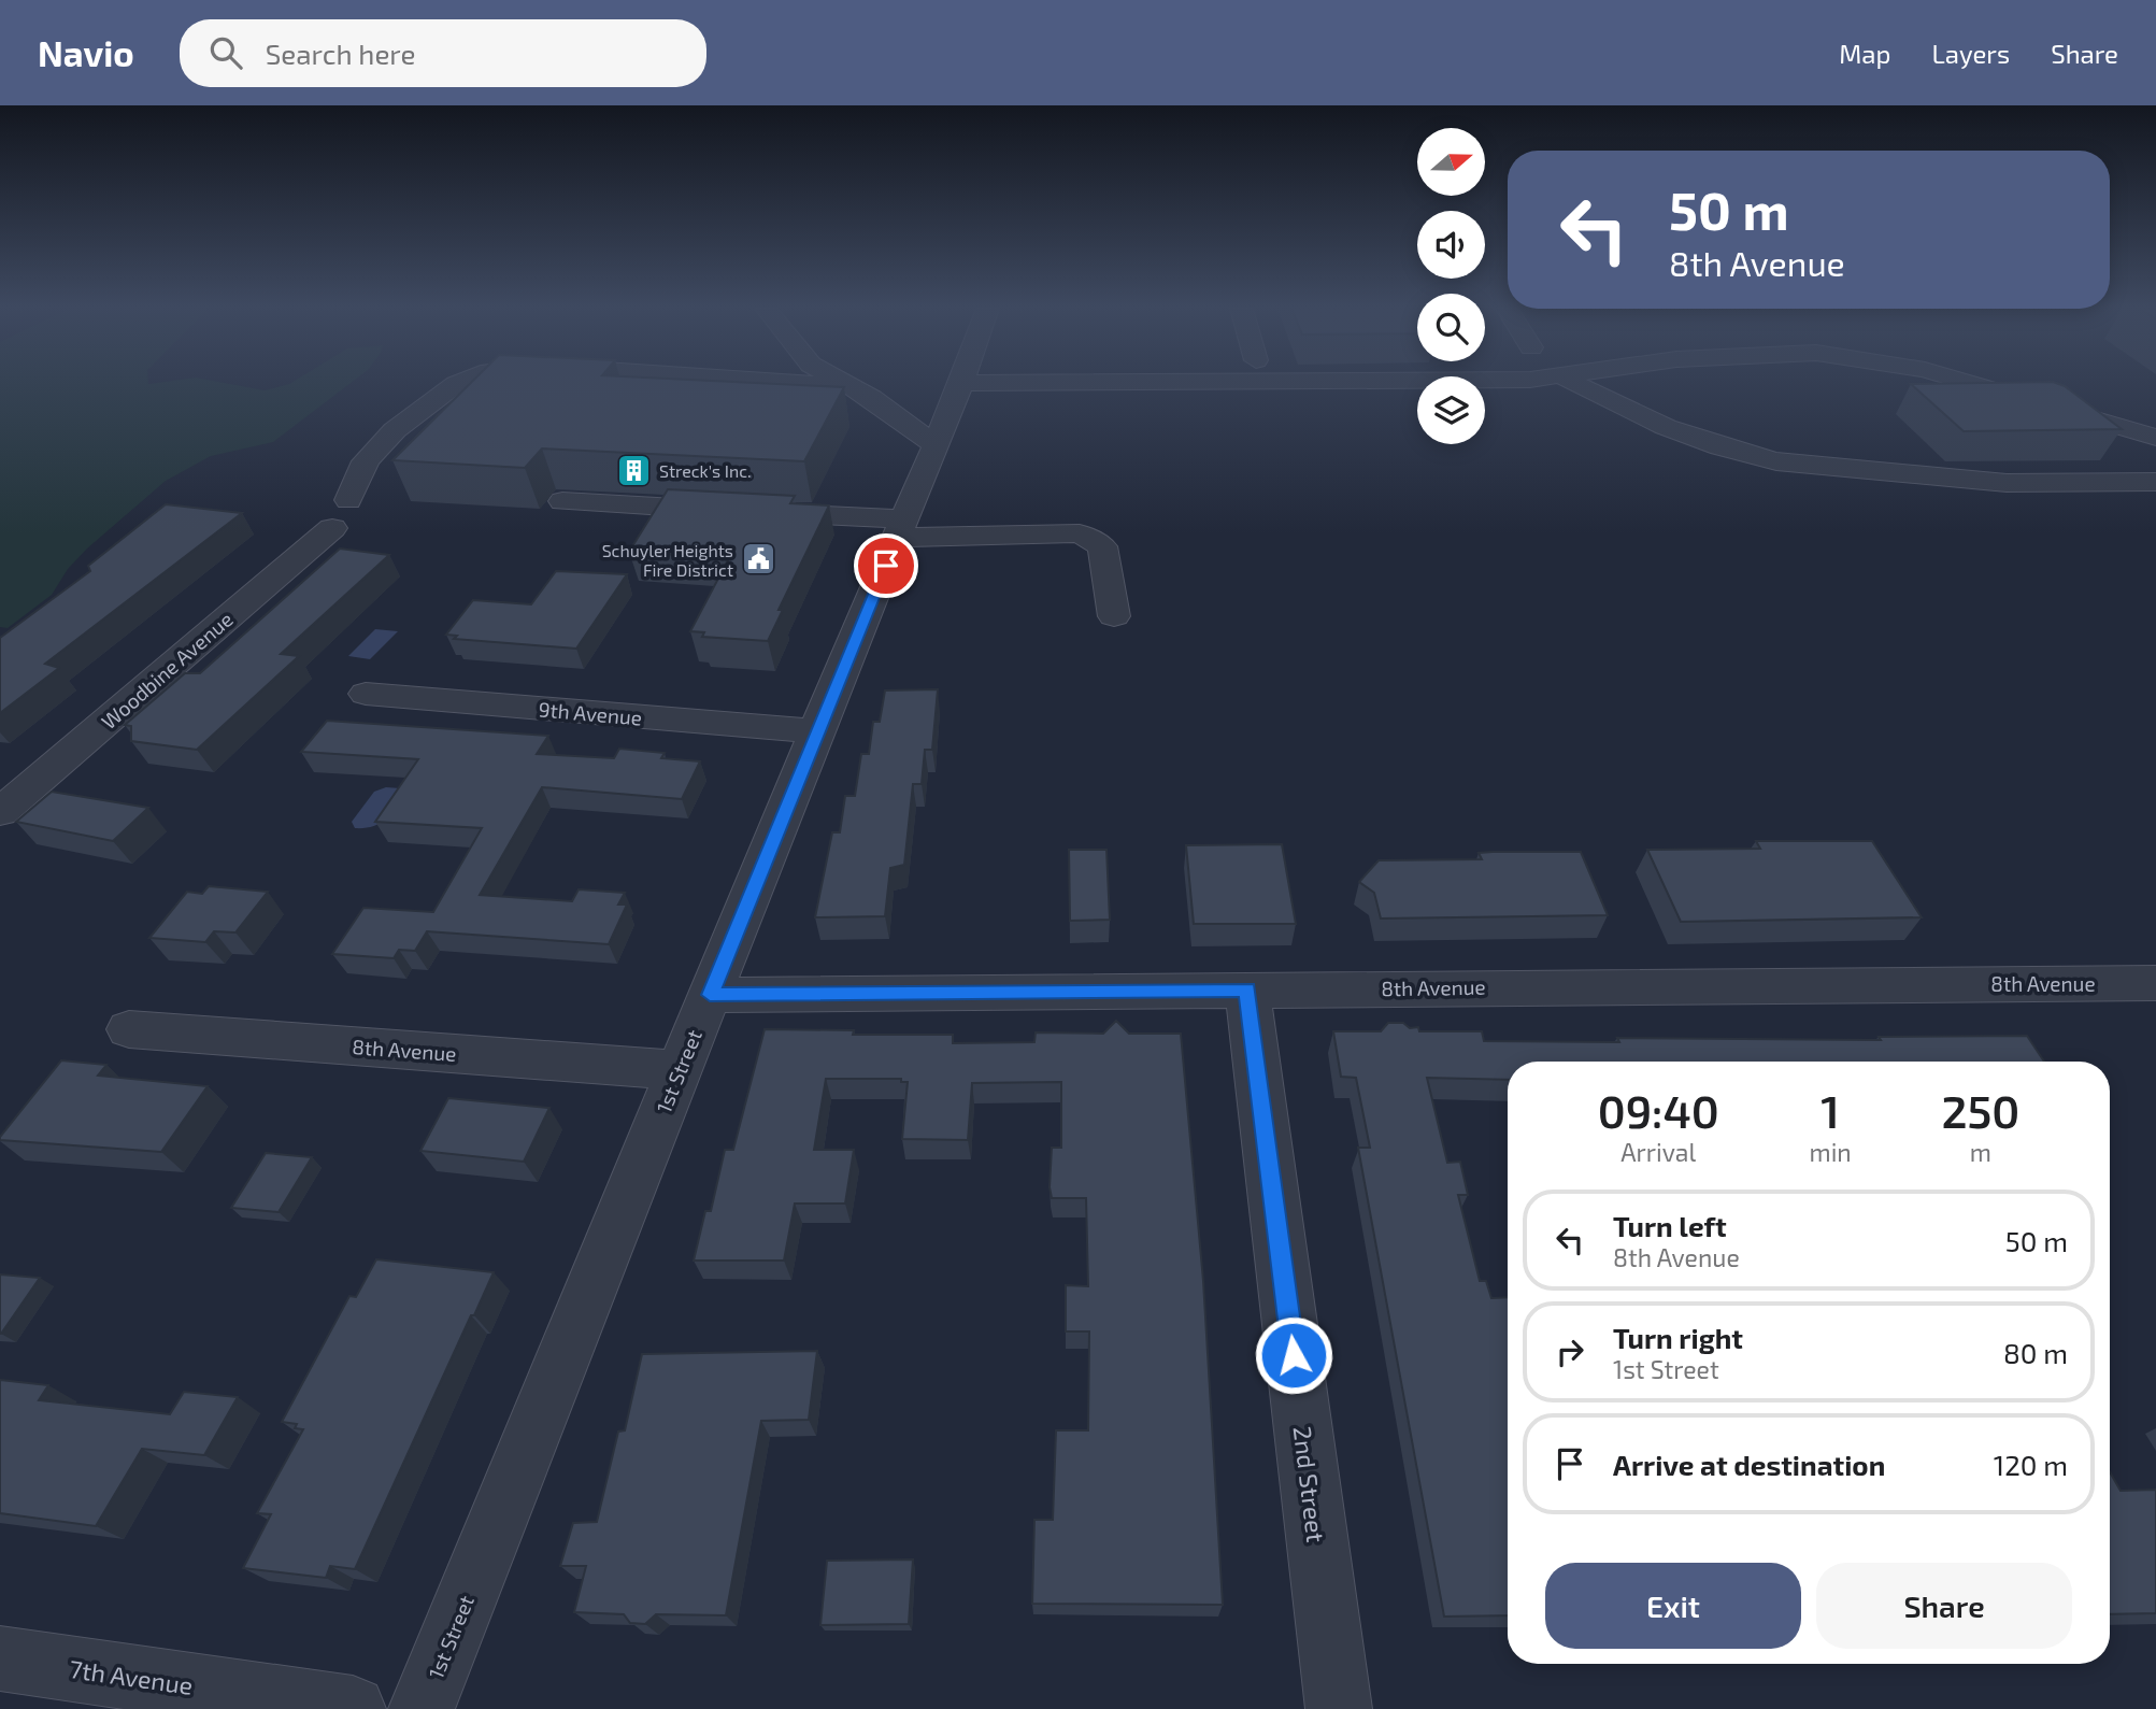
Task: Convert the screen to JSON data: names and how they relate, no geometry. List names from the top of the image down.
{
  "streets": {
    "street": [
      "Woodbine Avenue",
      "9th Avenue",
      "8th Avenue",
      "1st Street",
      "2nd Street",
      "7th Avenue"
    ]
  },
  "crossings": [
    ["9th Avenue", "1st Street"],
    ["8th Avenue", "1st Street"],
    ["8th Avenue", "2nd Street"]
  ],
  "places": {
    "building": ["Streck's Inc."],
    "public building": ["Schuyler Heights Fire District"]
  },
  "north": "right",
  "page": {
    "header": "Navio",
    "search": "Search here",
    "nav": ["Map", "Layers", "Share"],
    "turn": ["50 m", "8th Avenue"],
    "eta": [
      "09:40",
      "Arrival",
      "1",
      "min",
      "250",
      "m"
    ],
    "list": [
      {
        "name": "Turn left",
        "note": "8th Avenue",
        "value": "50 m"
      },
      {
        "name": "Turn right",
        "note": "1st Street",
        "value": "80 m"
      },
      {
        "name": "Arrive at destination",
        "value": "120 m"
      }
    ],
    "buttons": ["Exit", "Share"]
  }
}
